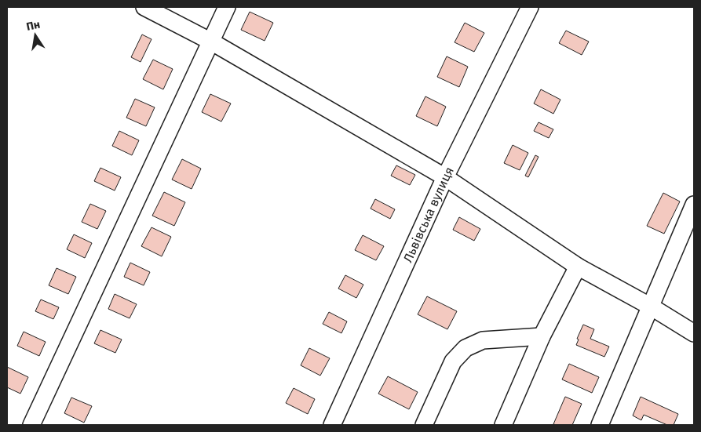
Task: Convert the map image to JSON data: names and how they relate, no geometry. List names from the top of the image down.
{
  "streets": {
    "street": ["Львівська вулиця"]
  },
  "north": "top"
}
